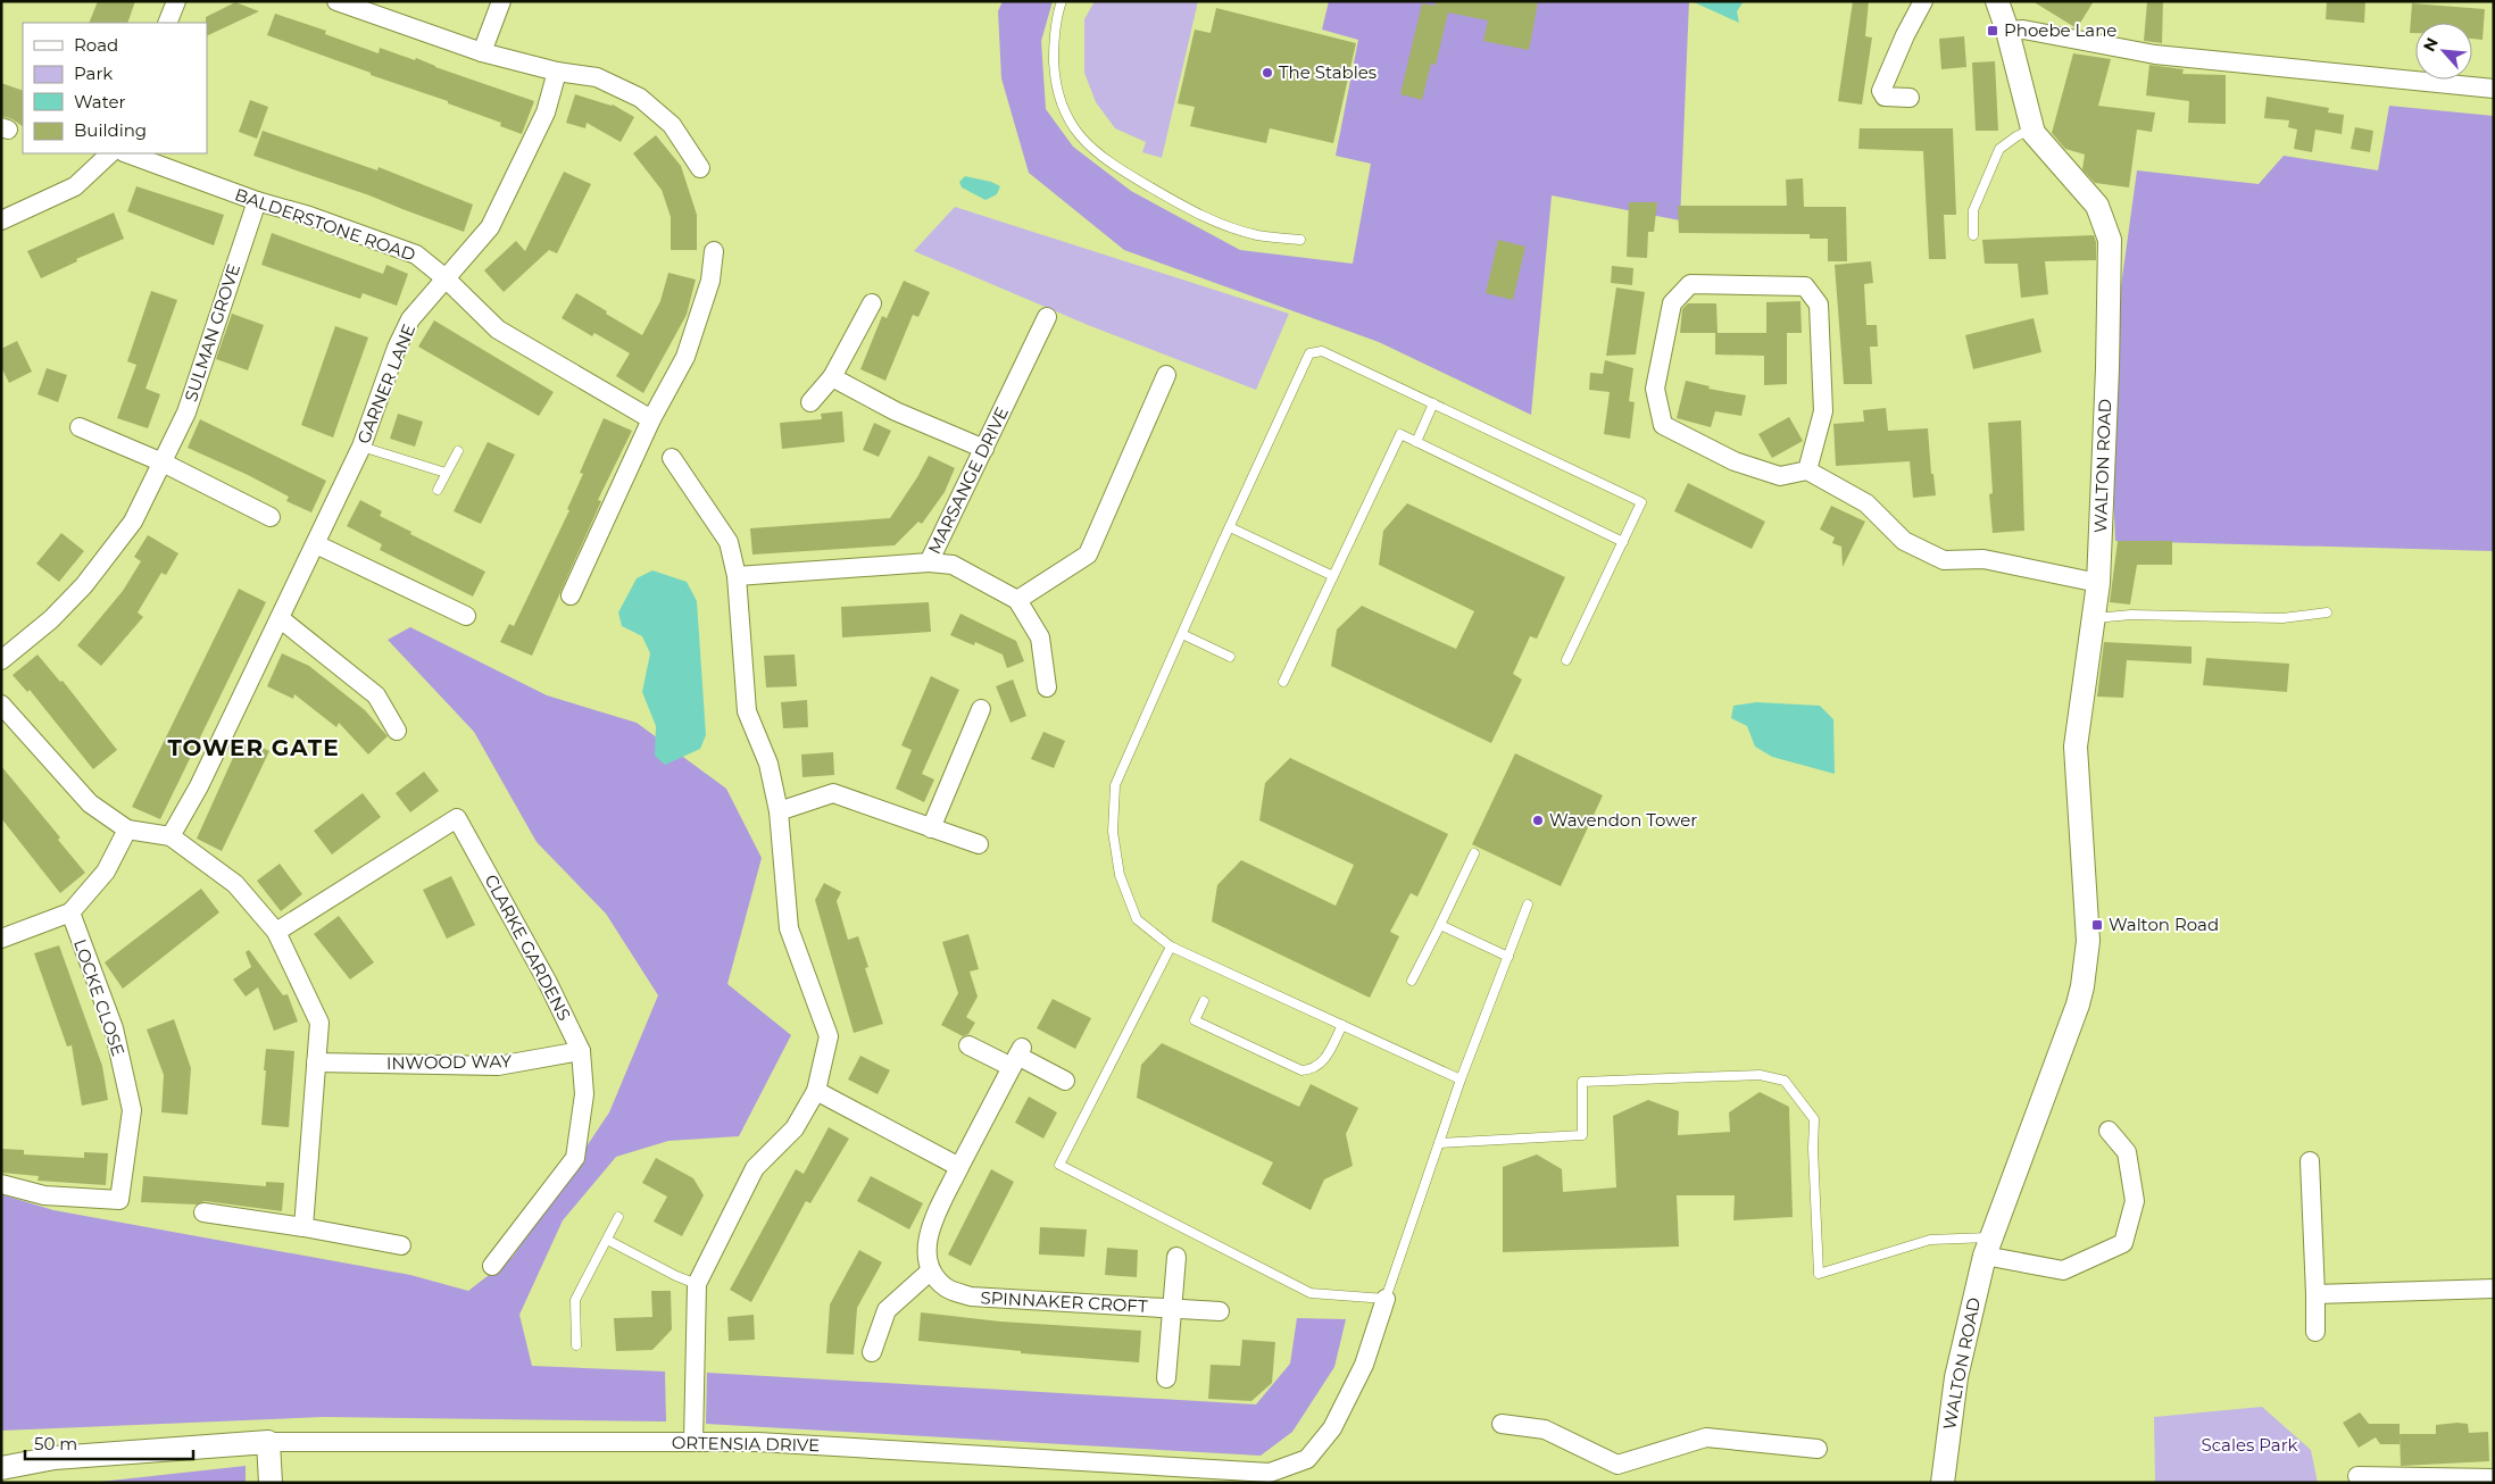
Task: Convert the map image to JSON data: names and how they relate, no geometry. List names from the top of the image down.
{
  "streets": {
    "street": [
      "BALDERSTONE ROAD",
      "SULMAN GROVE",
      "GARNER LANE",
      "WALTON ROAD",
      "MARSANGE DRIVE",
      "CLARKE GARDENS",
      "LOCKE CLOSE",
      "INWOOD WAY",
      "SPINNAKER CROFT",
      "ORTENSIA DRIVE"
    ]
  },
  "crossings": [
    ["BALDERSTONE ROAD", "SULMAN GROVE"],
    ["BALDERSTONE ROAD", "GARNER LANE"],
    ["CLARKE GARDENS", "INWOOD WAY"]
  ],
  "districts": ["TOWER GATE"],
  "parks": ["Scales Park"],
  "places": {
    "transit": ["Phoebe Lane", "Walton Road"],
    "other": ["The Stables", "Wavendon Tower"]
  },
  "legend": [
    "Road",
    "Park",
    "Water",
    "Building"
  ],
  "scale_bar": "50 m",
  "north": "top left"
}
